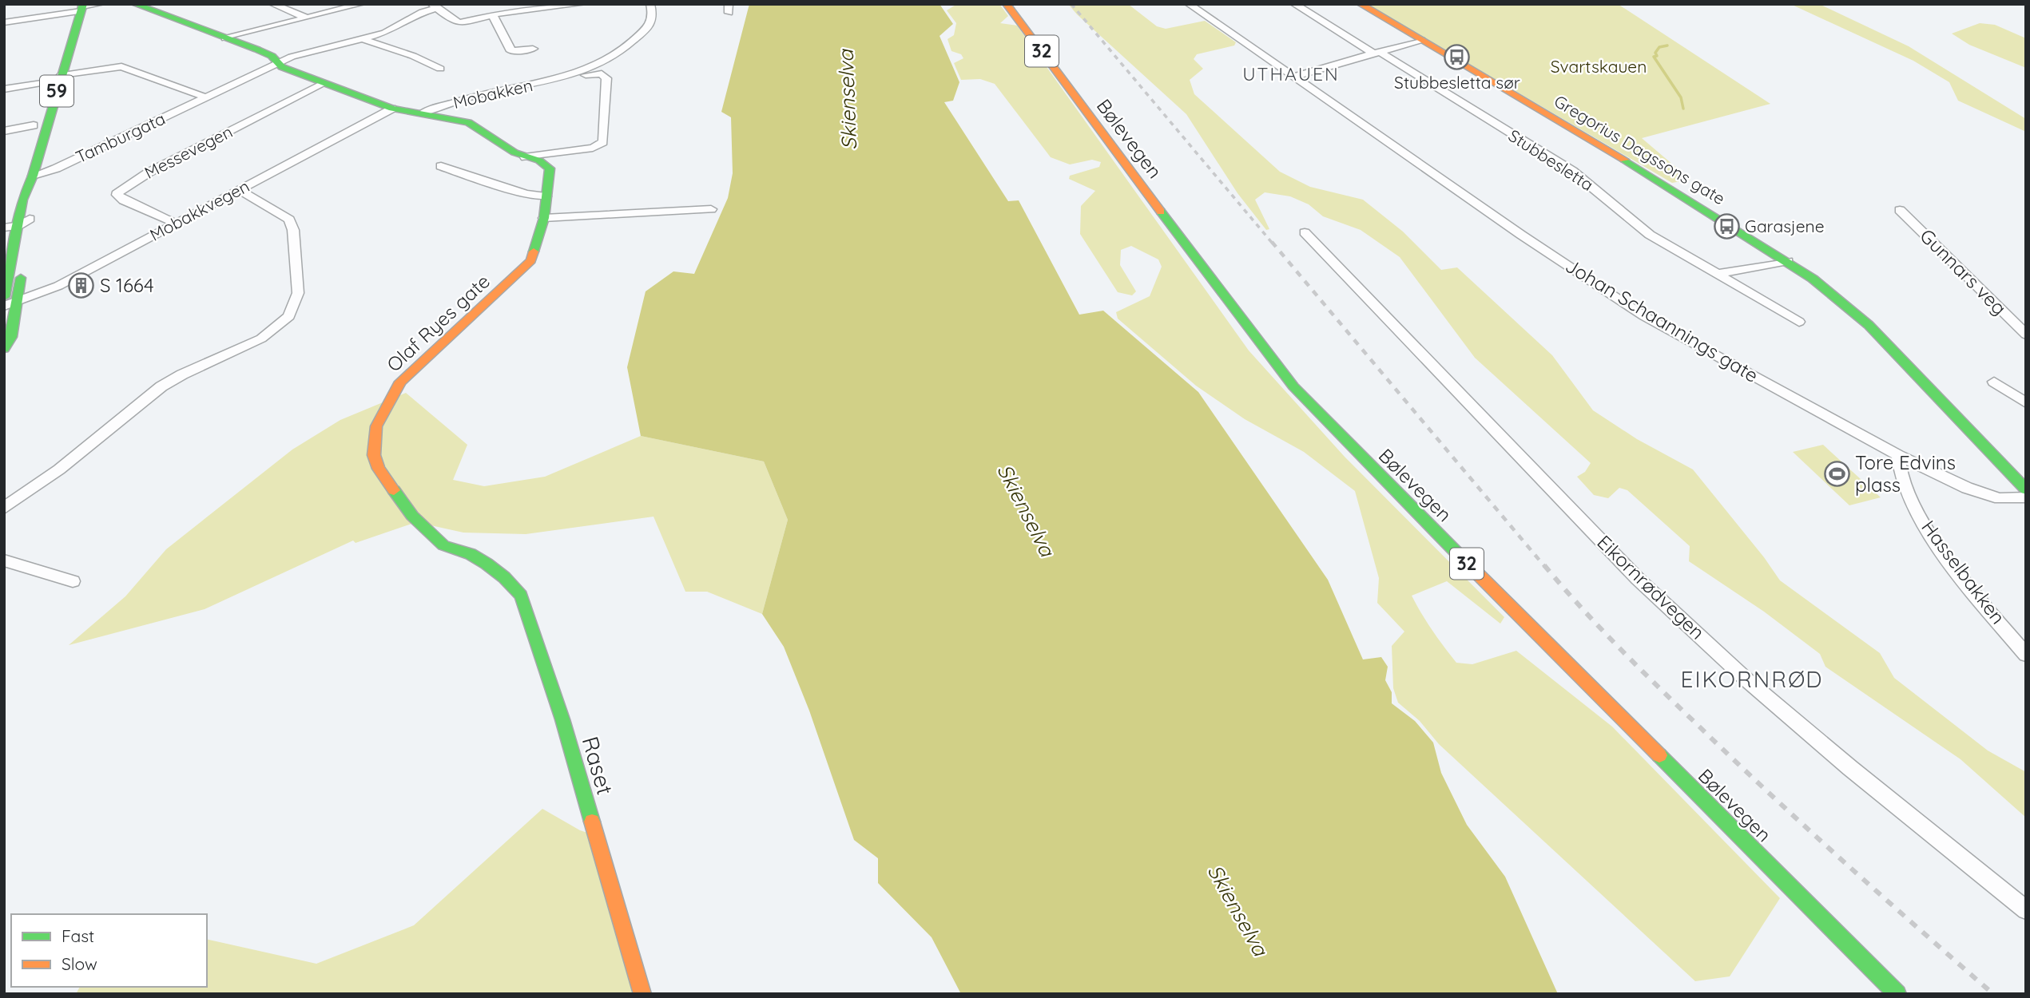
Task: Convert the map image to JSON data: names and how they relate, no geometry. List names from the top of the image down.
{
  "streets": {
    "street": [
      "32",
      "59",
      "Mobakken",
      "Tamburgata",
      "Bølevegen",
      "Gregorius Dagssons gate",
      "Messevegen",
      "Stubbesletta",
      "Mobakkvegen",
      "Gunnars veg",
      "Johan Schaannings gate",
      "Olaf Ryes gate",
      "Hasselbakken",
      "Eikornrødvegen",
      "Raset"
    ]
  },
  "crossings": [
    ["59", "Tamburgata"],
    ["59", "Mobakkvegen"],
    ["Mobakken", "Olaf Ryes gate"],
    ["Tamburgata", "Olaf Ryes gate"],
    ["Messevegen", "Mobakkvegen"],
    ["Messevegen", "Olaf Ryes gate"],
    ["Mobakkvegen", "Olaf Ryes gate"],
    ["Johan Schaannings gate", "Hasselbakken"],
    ["Olaf Ryes gate", "Raset"]
  ],
  "districts": ["UTHAUEN", "EIKORNRØD"],
  "water": ["Skienselva"],
  "parks": ["Svartskauen"],
  "places": {
    "bus stop": ["Stubbesletta sør", "Garasjene"],
    "building": ["S 1664"],
    "sports": ["Tore Edvins plass"]
  },
  "legend": ["Fast", "Slow"]
}
